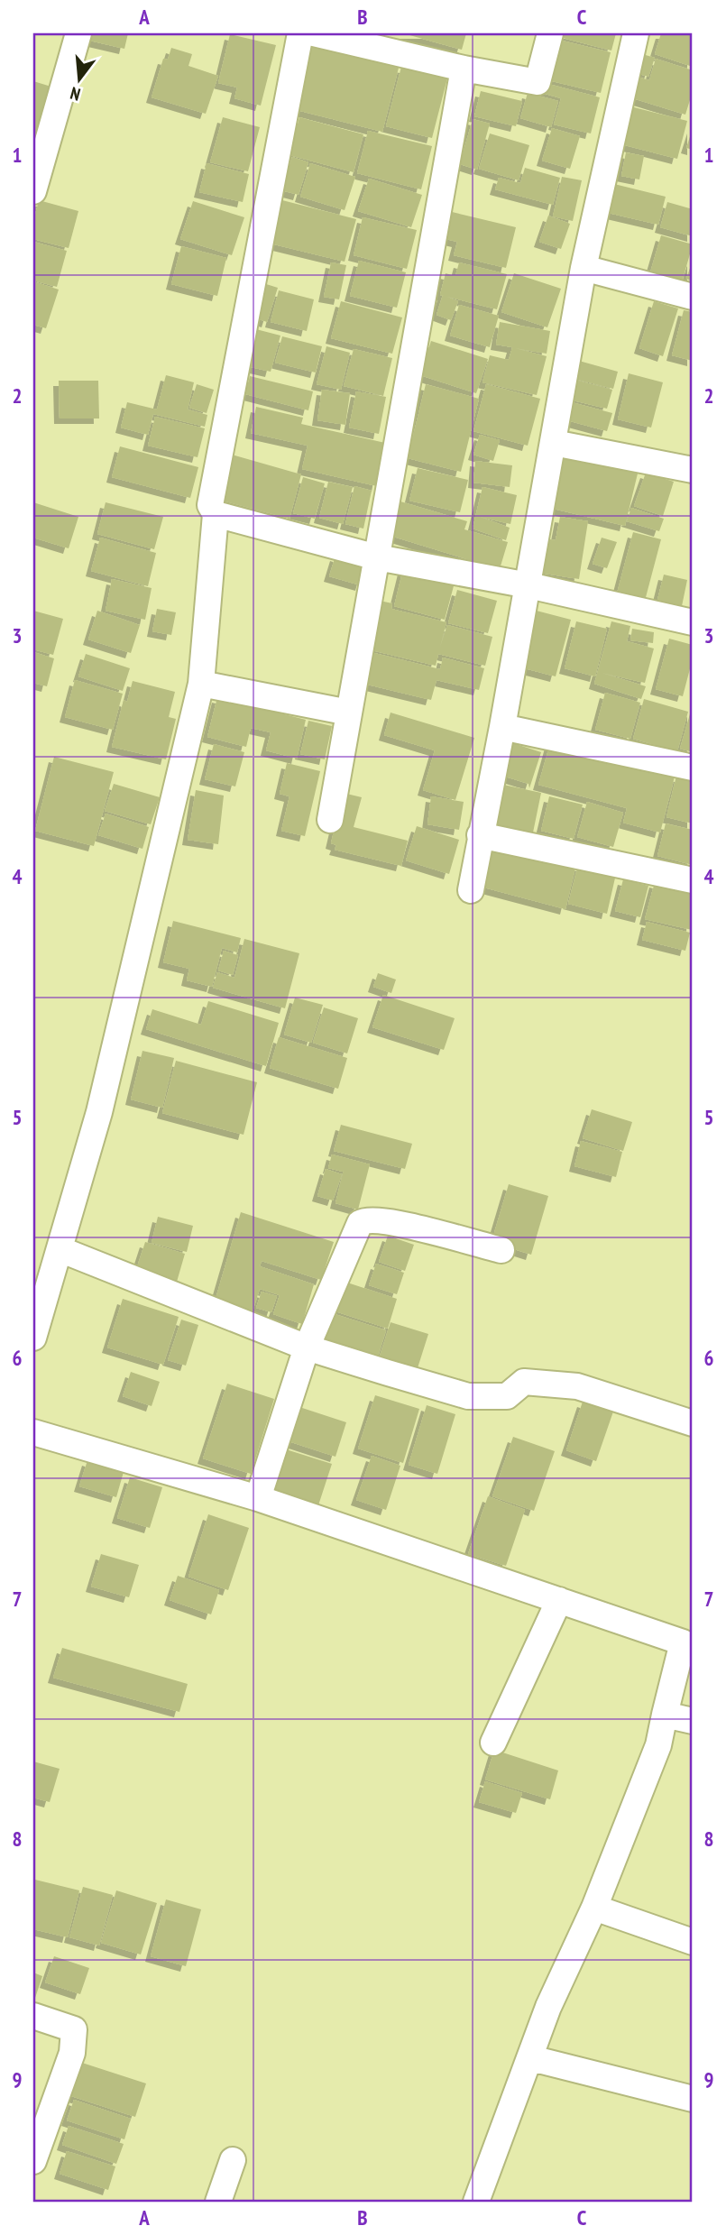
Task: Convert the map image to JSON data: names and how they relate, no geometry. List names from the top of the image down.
{
  "north": "bottom",
  "grid": {
    "columns": ["A", "B", "C"],
    "rows": [
      "1",
      "2",
      "3",
      "4",
      "5",
      "6",
      "7",
      "8",
      "9"
    ]
  }
}
